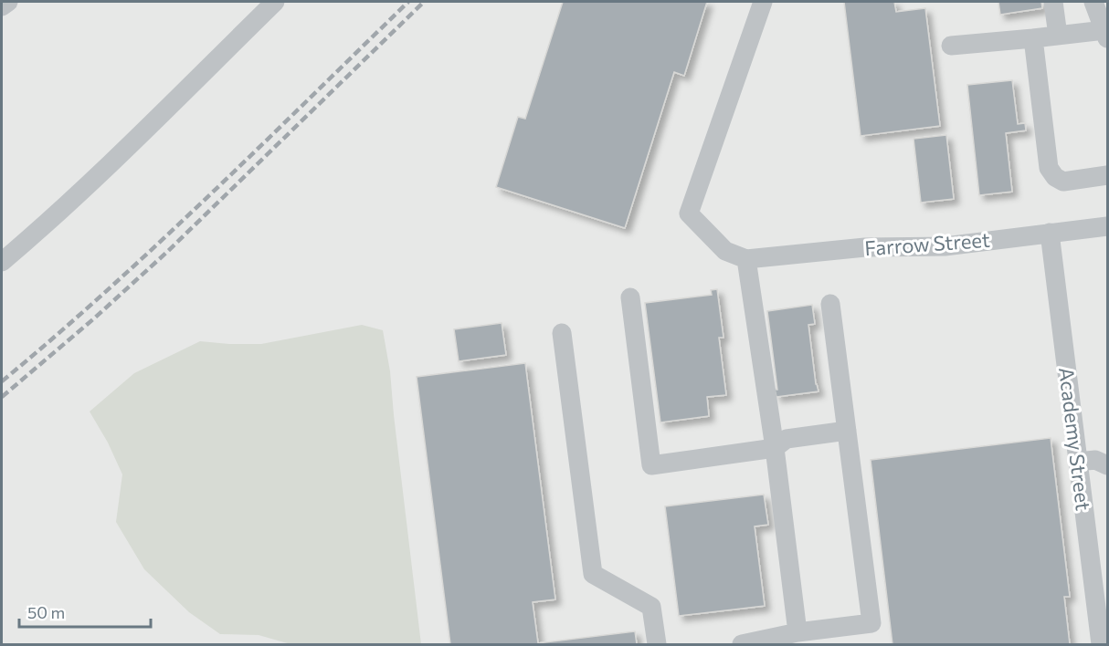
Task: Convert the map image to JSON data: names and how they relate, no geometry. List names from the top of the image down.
{
  "streets": {
    "street": ["Farrow Street", "Academy Street"]
  },
  "crossings": [
    ["Farrow Street", "Academy Street"]
  ],
  "scale_bar": "50 m"
}
